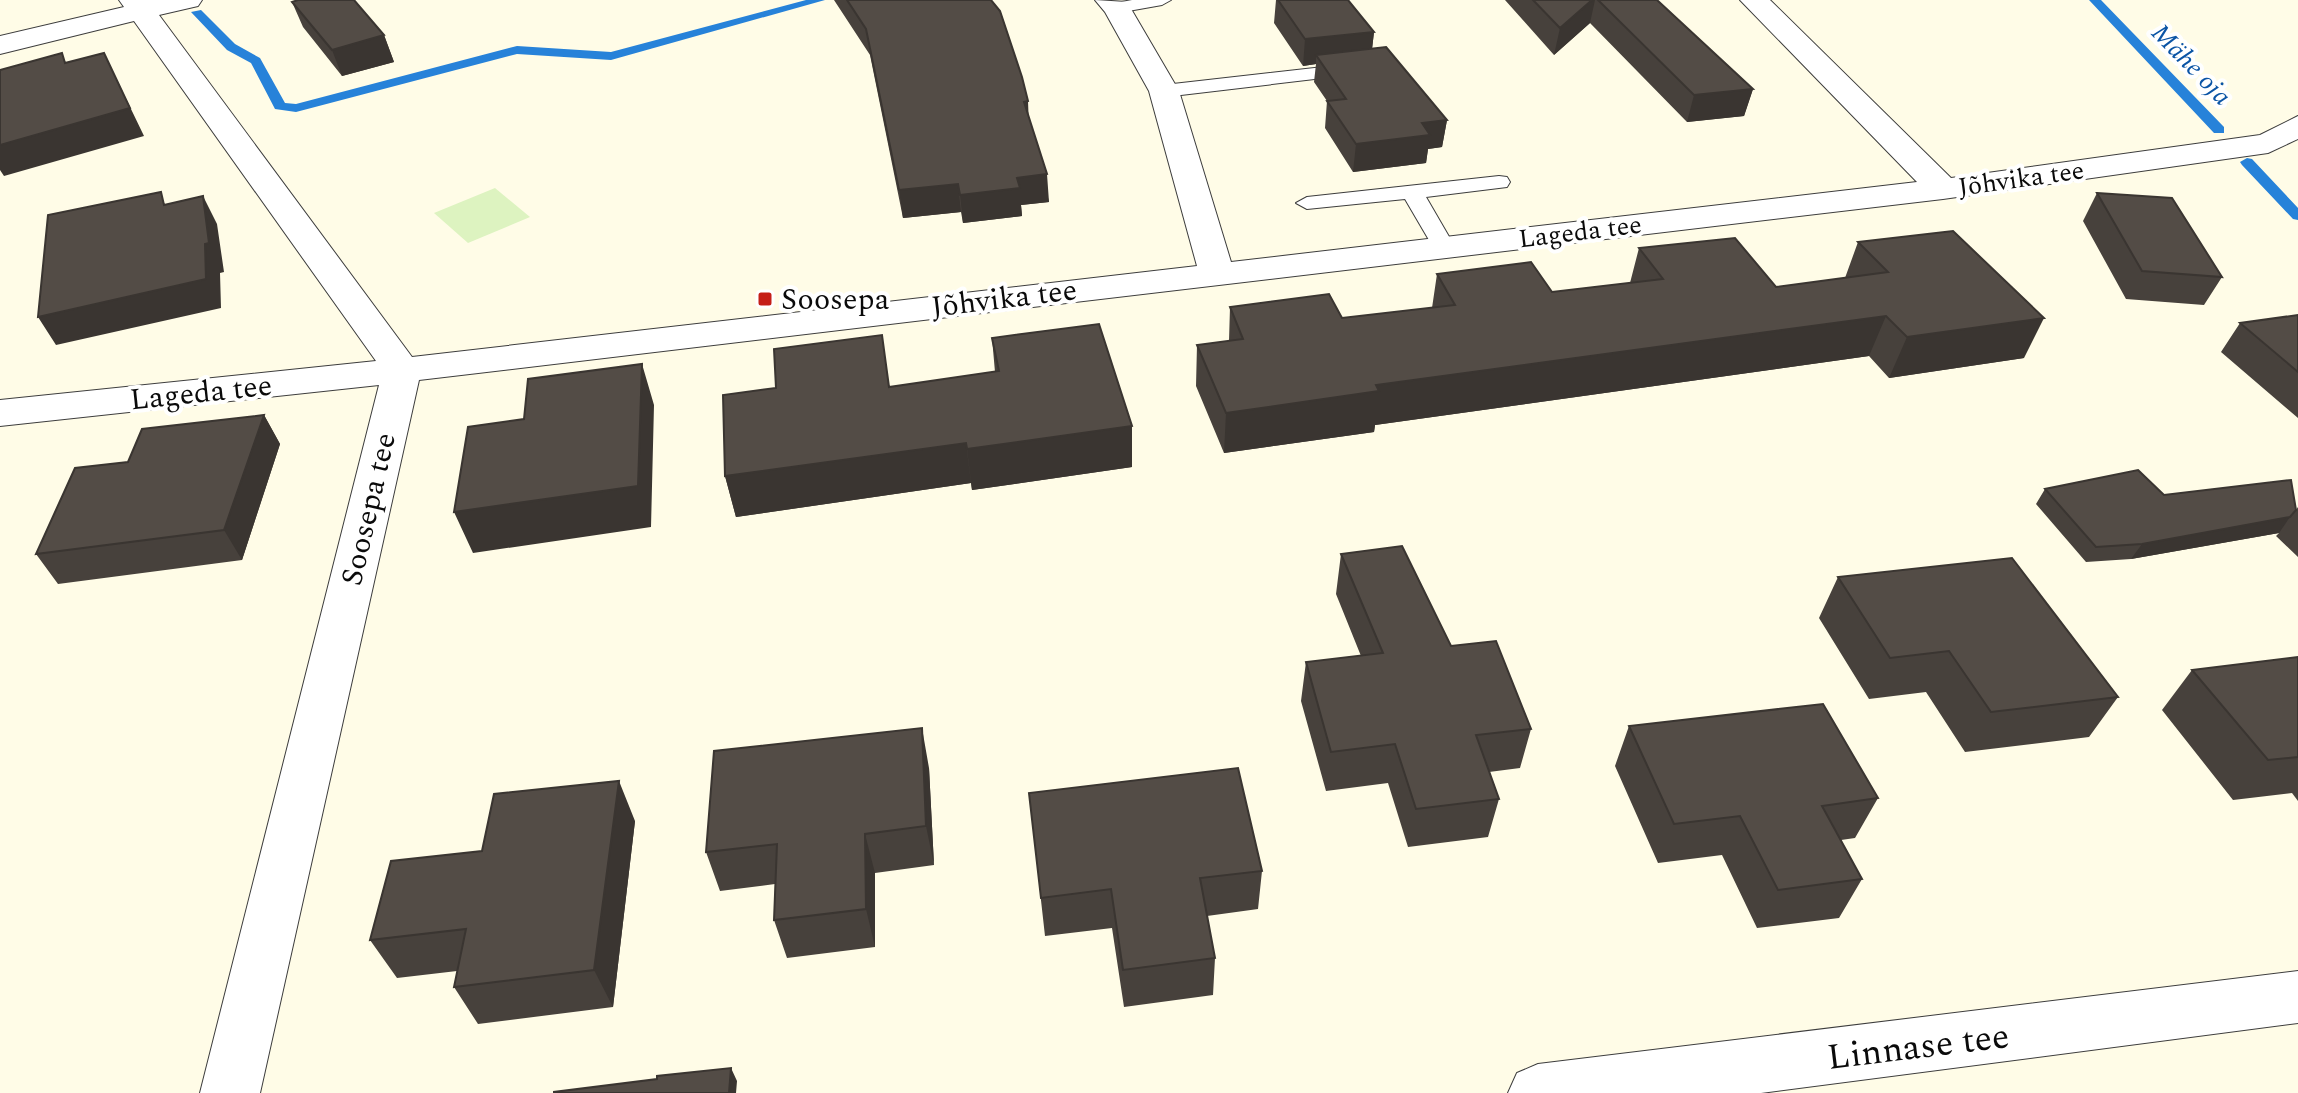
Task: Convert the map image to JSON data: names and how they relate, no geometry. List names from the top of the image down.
{
  "streets": {
    "street": [
      "Jõhvika tee",
      "Lageda tee",
      "Soosepa tee",
      "Linnase tee"
    ]
  },
  "crossings": [
    ["Jõhvika tee", "Lageda tee"],
    ["Jõhvika tee", "Soosepa tee"],
    ["Lageda tee", "Soosepa tee"]
  ],
  "water": ["Mähe oja"],
  "places": {
    "transit": ["Soosepa"]
  }
}
